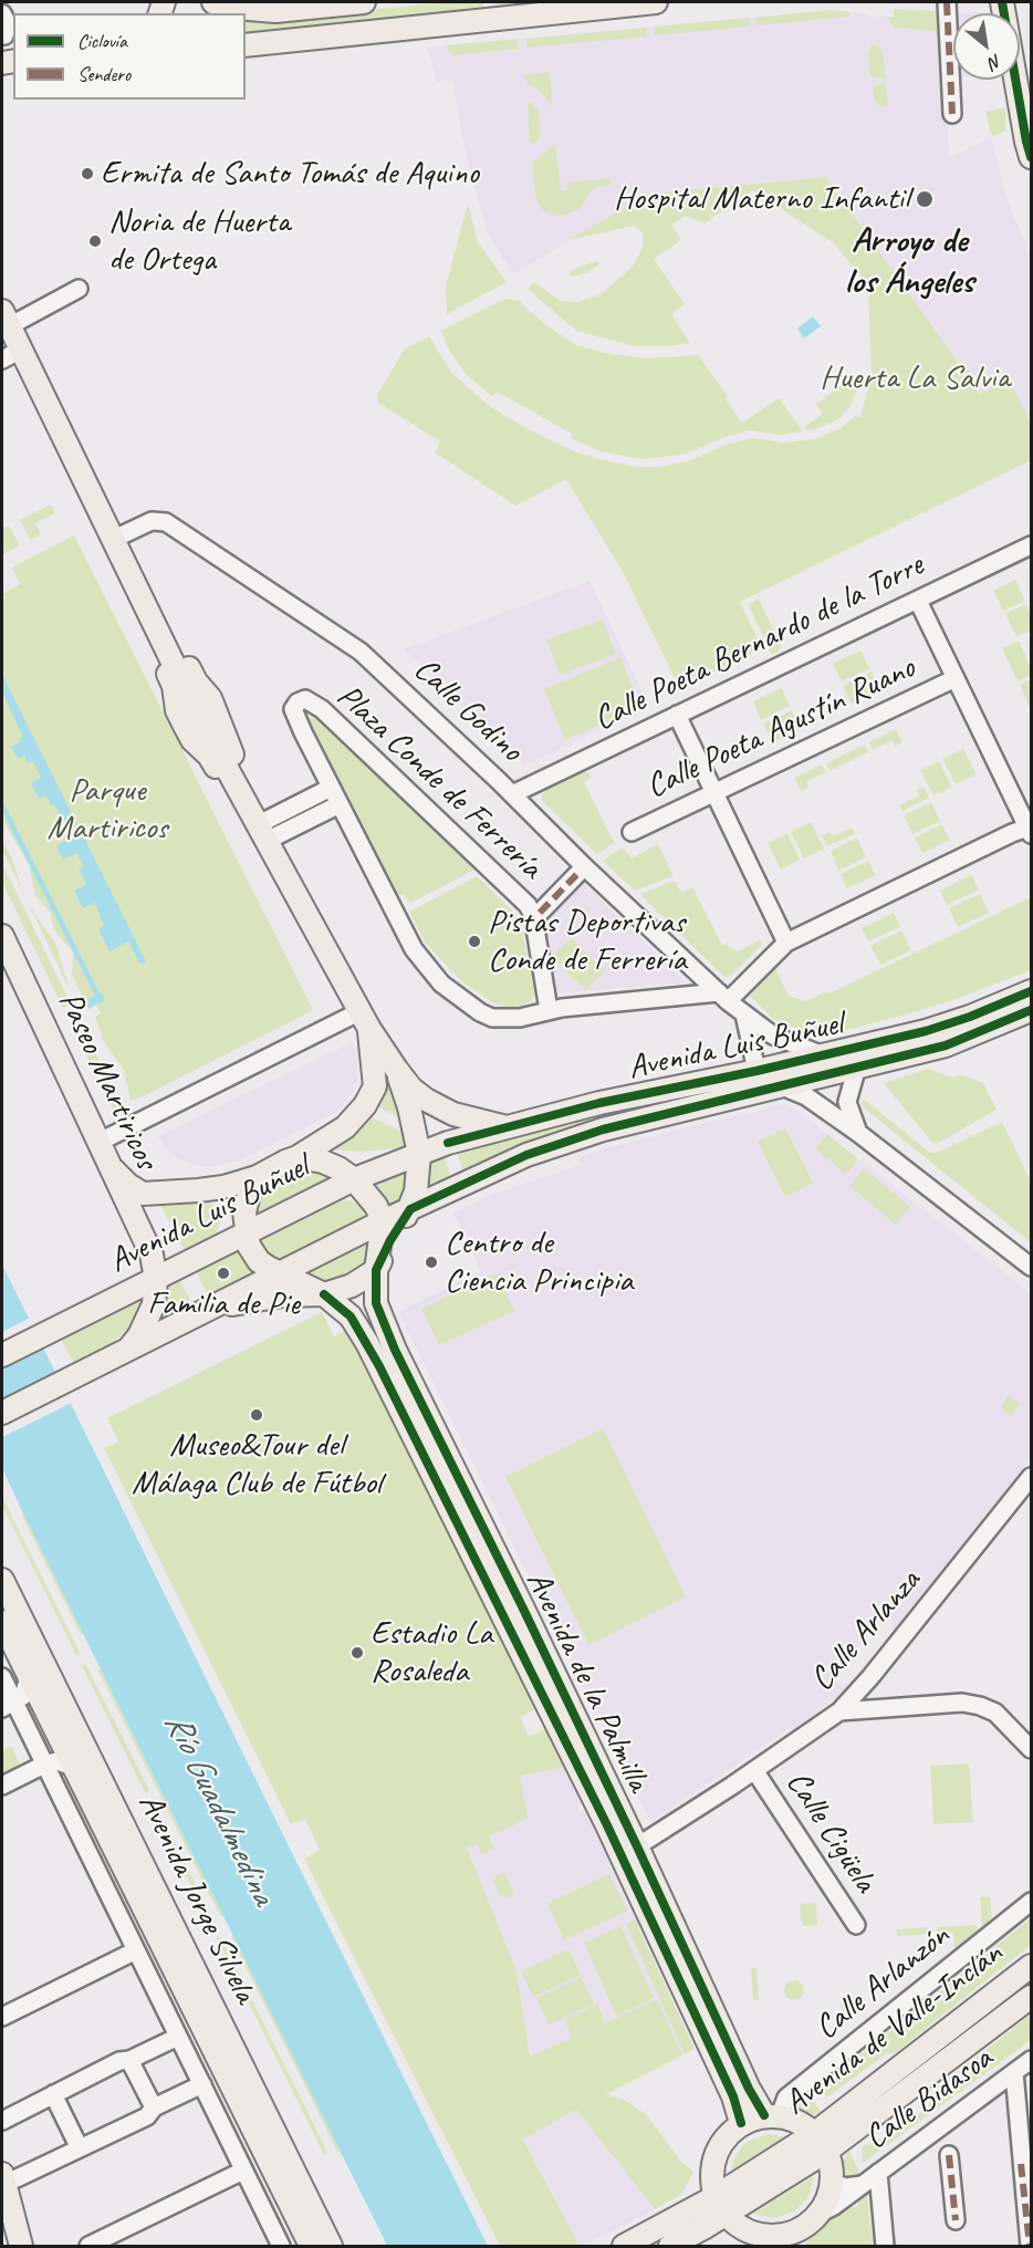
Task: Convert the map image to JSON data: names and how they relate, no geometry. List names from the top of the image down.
{
  "streets": {
    "main road": [
      "Avenida Luis Buñuel",
      "Paseo Martiricos",
      "Avenida de la Palmilla",
      "Avenida Jorge Silvela",
      "Avenida de Valle-Inclán"
    ],
    "street": [
      "Calle Poeta Bernardo de la Torre",
      "Calle Godino",
      "Calle Poeta Agustín Ruano",
      "Plaza Conde de Ferrería",
      "Calle Arlanza",
      "Calle Cigüela",
      "Calle Arlanzón",
      "Calle Bidasoa"
    ]
  },
  "crossings": [
    ["Calle Poeta Bernardo de la Torre", "Calle Godino"],
    ["Calle Godino", "Avenida Luis Buñuel"],
    ["Avenida Luis Buñuel", "Paseo Martiricos"],
    ["Avenida Luis Buñuel", "Avenida de la Palmilla"],
    ["Calle Arlanza", "Avenida de la Palmilla"],
    ["Calle Arlanza", "Calle Cigüela"],
    ["Avenida de la Palmilla", "Calle Arlanzón"]
  ],
  "districts": ["Arroyo de los Ángeles"],
  "water": ["Río Guadalmedina"],
  "parks": ["Huerta La Salvia", "Parque Martiricos"],
  "places": [
    "Ermita de Santo Tomás de Aquino",
    "Hospital Materno Infantil",
    "Noria de Huerta de Ortega",
    "Pistas Deportivas Conde de Ferrería",
    "Centro de Ciencia Principia",
    "Familia de Pie",
    "Museo&Tour del Málaga Club de Fútbol",
    "Estadio La Rosaleda"
  ],
  "legend": ["Ciclovía", "Sendero"],
  "north": "bottom right"
}
